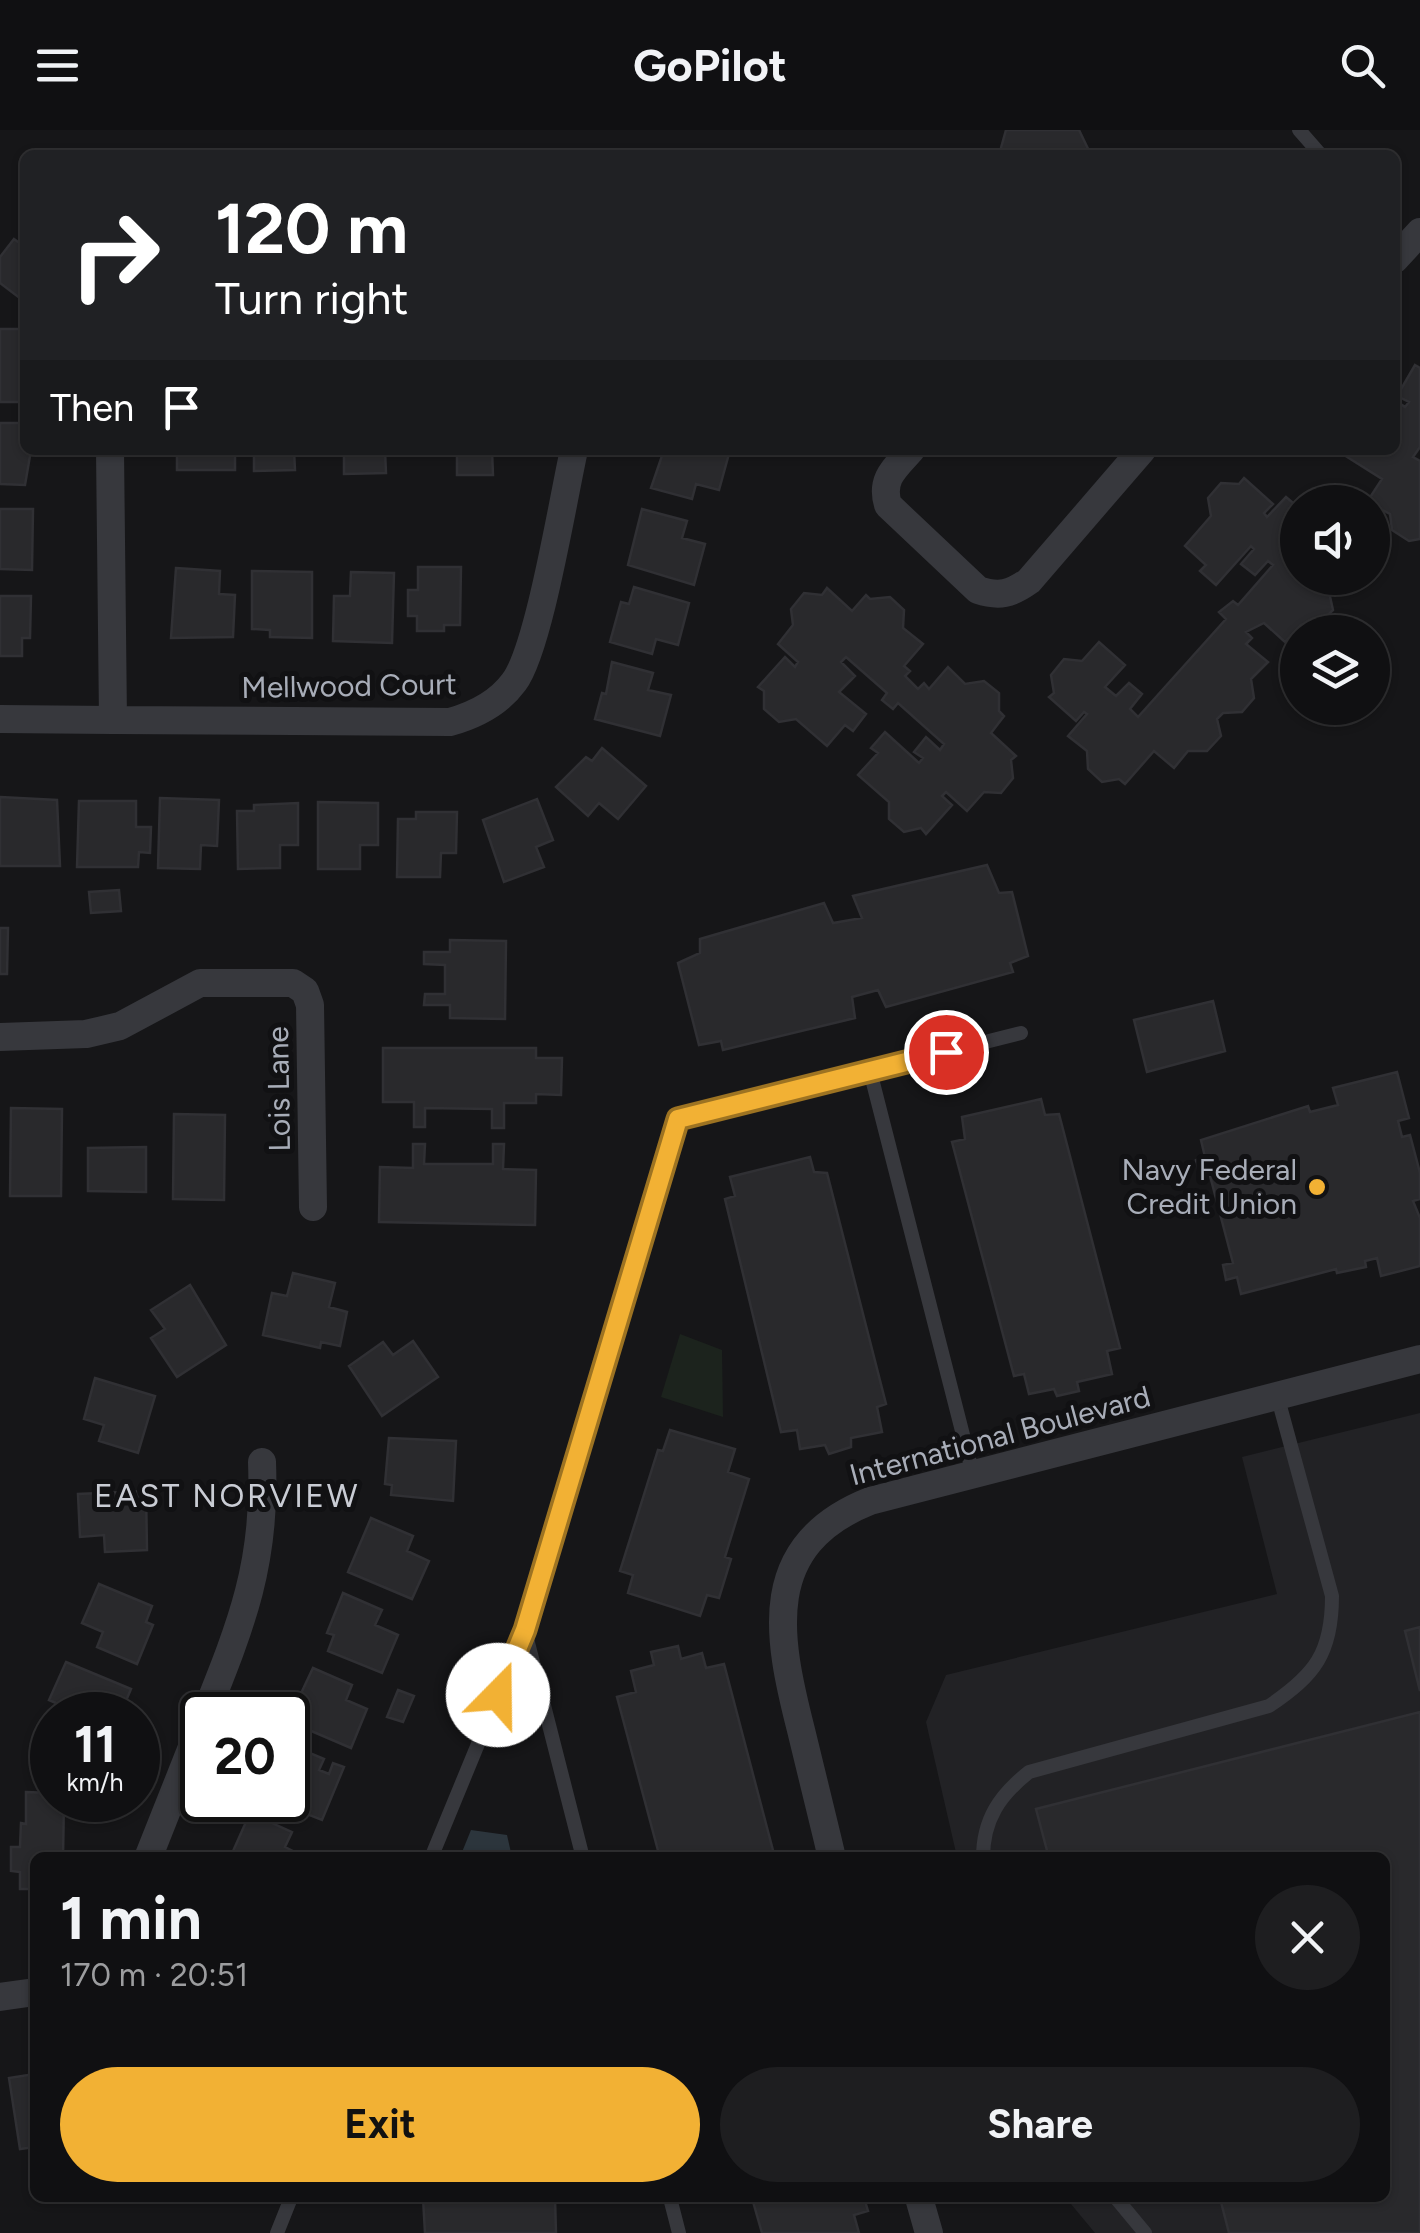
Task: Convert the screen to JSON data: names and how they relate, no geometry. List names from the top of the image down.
{
  "streets": {
    "street": ["Mellwood Court", "Lois Lane", "International Boulevard"]
  },
  "districts": ["EAST NORVIEW"],
  "places": ["Navy Federal Credit Union"],
  "page": {
    "header": "GoPilot",
    "turn": ["120 m", "Turn right"],
    "then": "Then",
    "speed": "11 km/h",
    "limit": "20",
    "heading": ["1 min", "170 m · 20:51"],
    "buttons": ["Exit", "Share"]
  }
}
